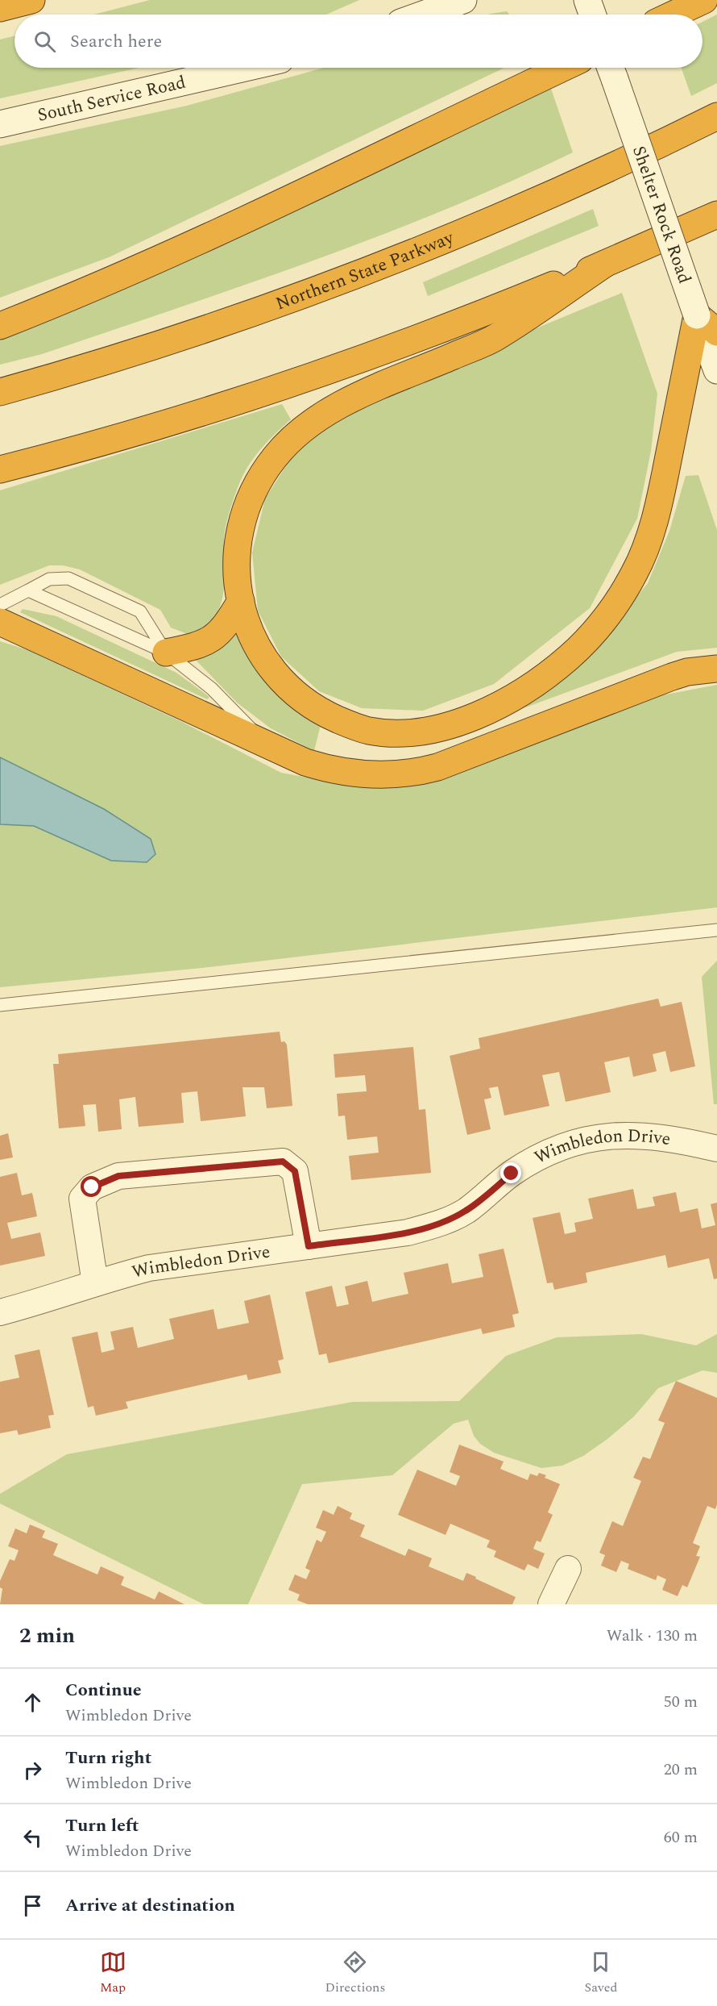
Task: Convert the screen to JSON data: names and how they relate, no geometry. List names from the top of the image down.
{
  "streets": {
    "highway": ["Northern State Parkway"],
    "main road": ["South Service Road", "Shelter Rock Road"],
    "street": ["Wimbledon Drive"]
  },
  "page": {
    "search": "Search here",
    "heading": ["2 min", "Walk · 130 m"],
    "list": [
      ["Continue", "Wimbledon Drive", "50 m"],
      ["Turn right", "Wimbledon Drive", "20 m"],
      ["Turn left", "Wimbledon Drive", "60 m"],
      "Arrive at destination"
    ],
    "nav": ["Map", "Directions", "Saved"]
  }
}
